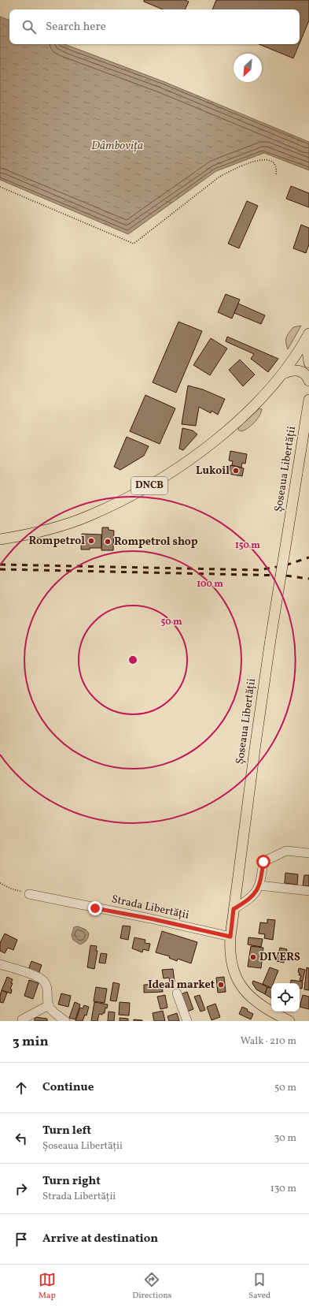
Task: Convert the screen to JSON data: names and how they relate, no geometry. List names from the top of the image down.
{
  "streets": {
    "main road": ["Șoseaua Libertății", "DNCB"],
    "street": ["Strada Libertății"]
  },
  "crossings": [
    ["Șoseaua Libertății", "Strada Libertății"]
  ],
  "water": ["Dâmbovița"],
  "places": [
    "Lukoil",
    "Rompetrol",
    "Rompetrol shop",
    "DIVERS",
    "Ideal market"
  ],
  "north": "bottom left",
  "page": {
    "search": "Search here",
    "heading": ["3 min", "Walk · 210 m"],
    "list": [
      ["Continue", "50 m"],
      ["Turn left", "Șoseaua Libertății", "30 m"],
      ["Turn right", "Strada Libertății", "130 m"],
      "Arrive at destination"
    ],
    "nav": ["Map", "Directions", "Saved"]
  },
  "rings": ["150 m", "100 m", "50 m"]
}
